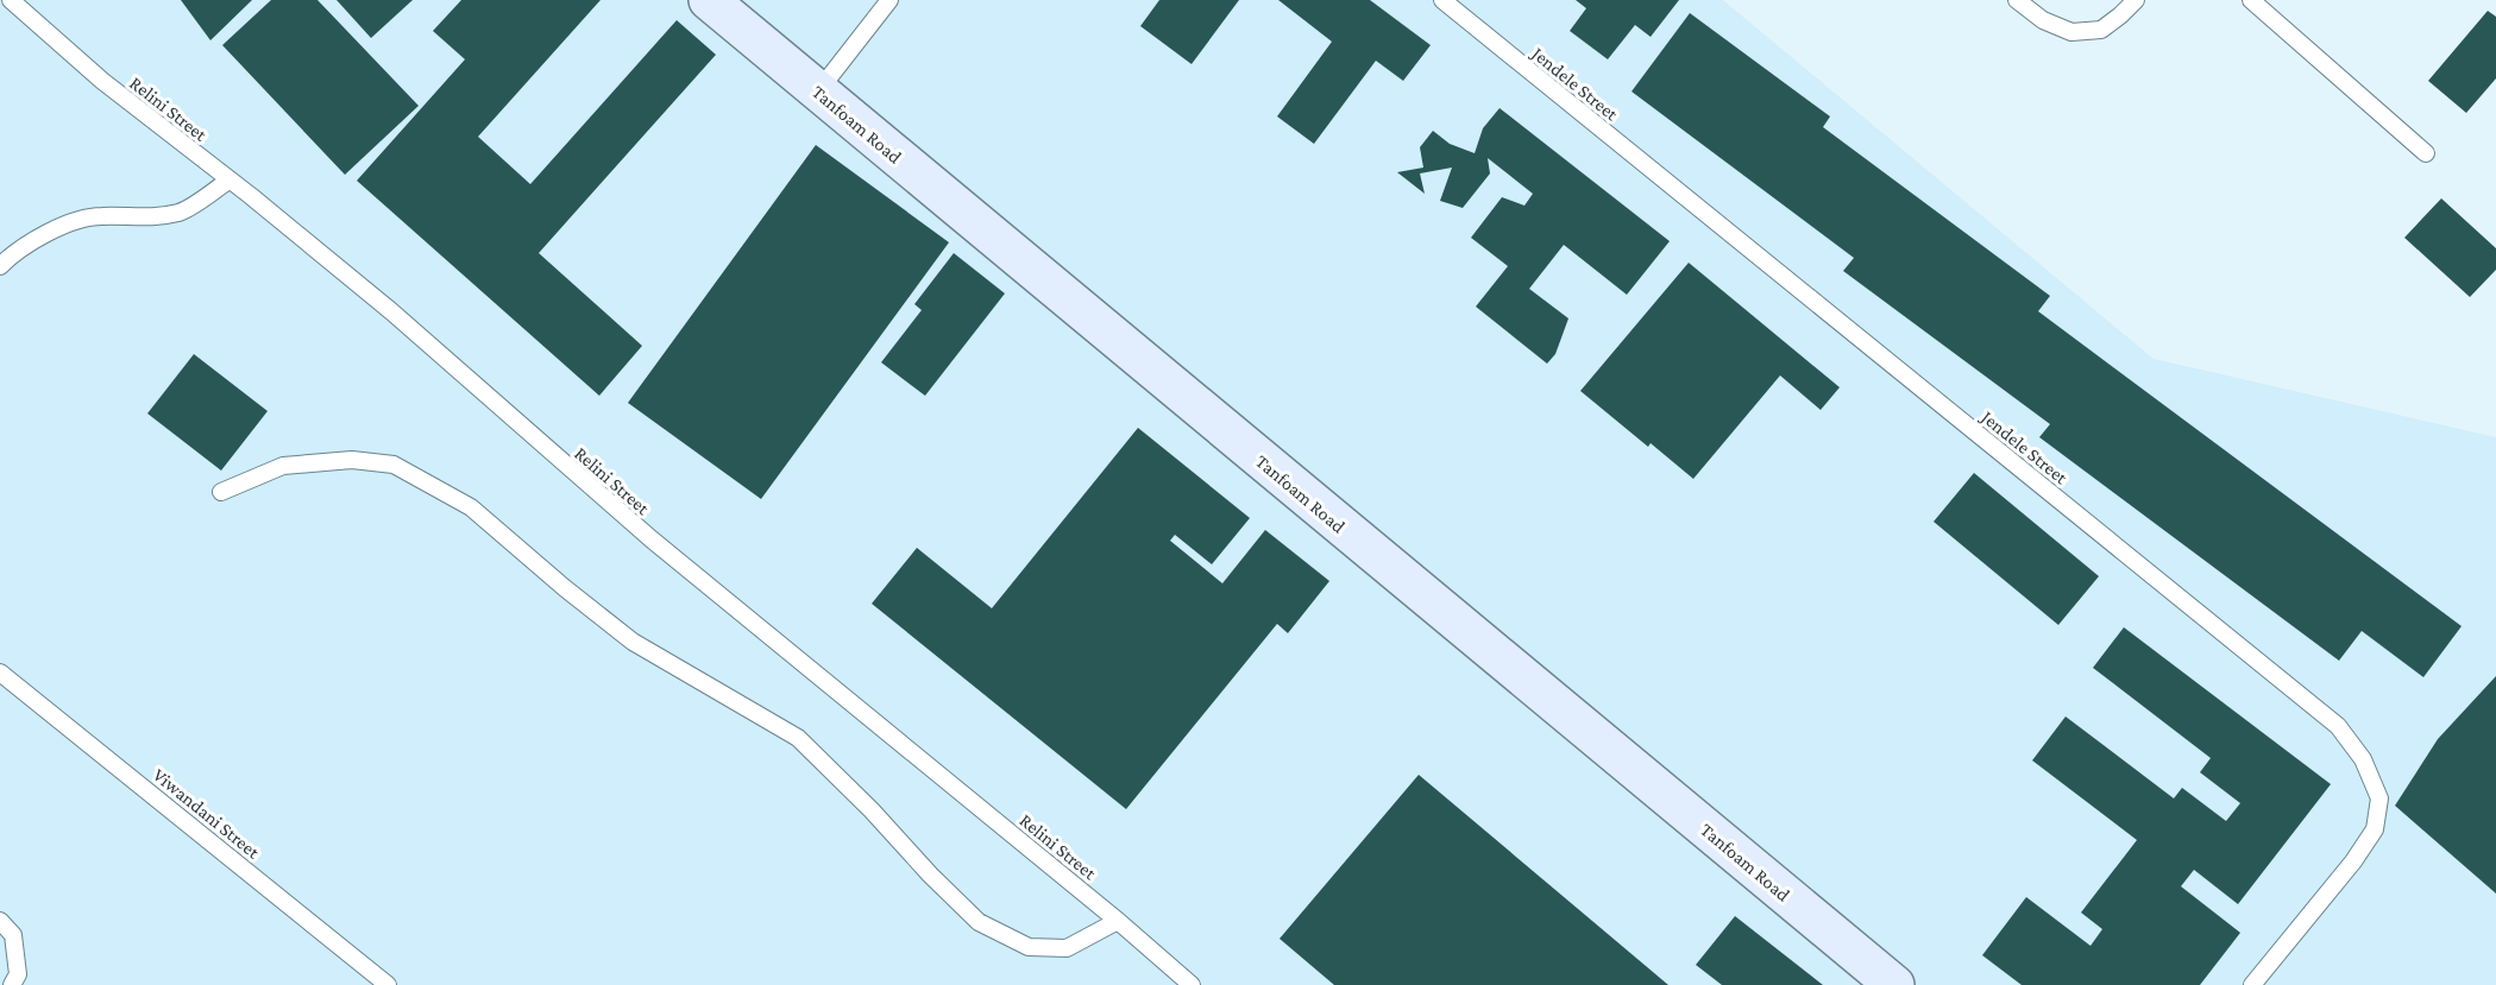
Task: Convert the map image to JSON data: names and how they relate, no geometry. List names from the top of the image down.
{
  "streets": {
    "street": ["Tanfoam Road"],
    "lane": ["Jendele Street", "Relini Street", "Viwandani Street"]
  }
}
